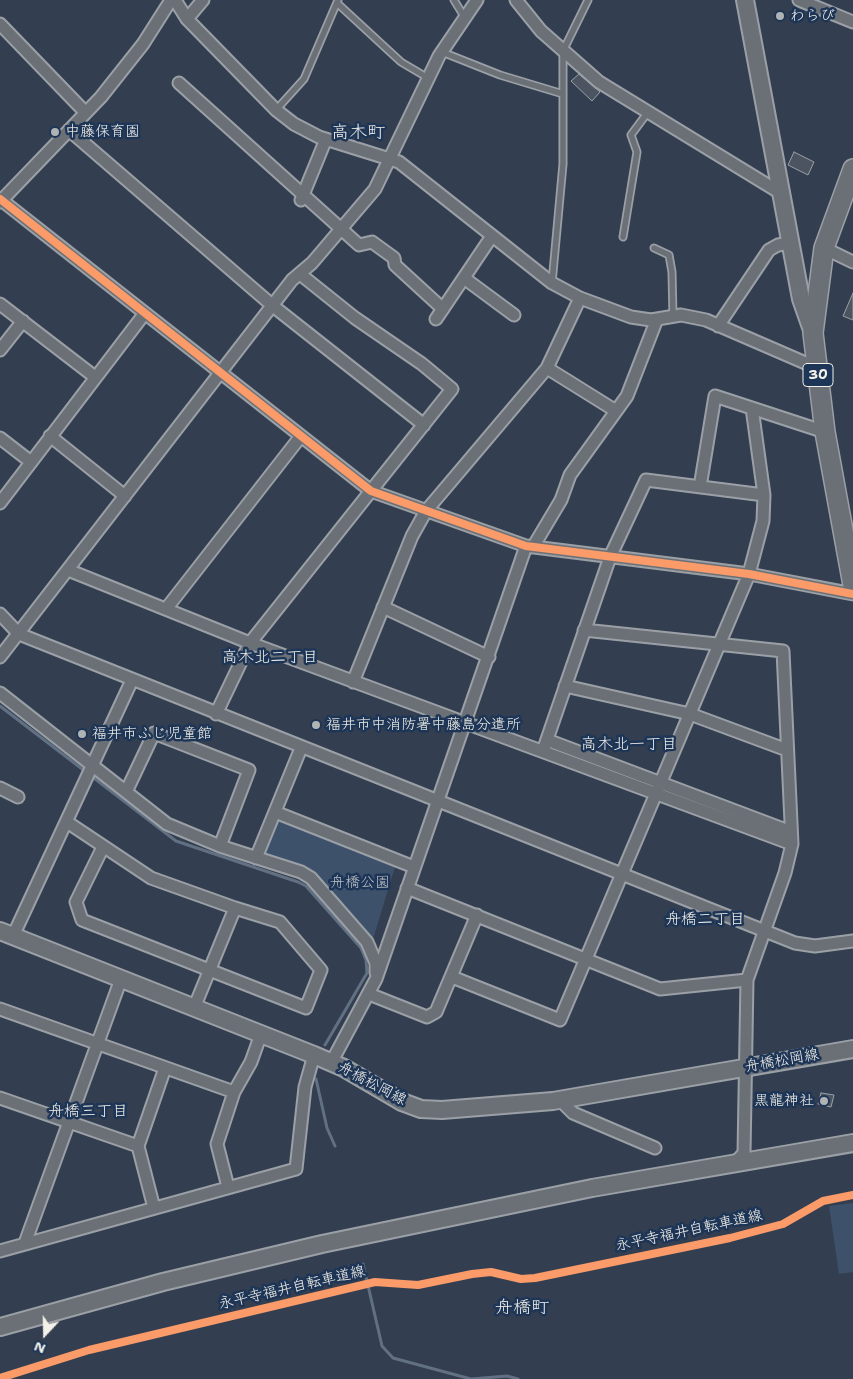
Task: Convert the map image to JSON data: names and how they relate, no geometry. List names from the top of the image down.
{
  "streets": {
    "main road": ["30"],
    "street": ["舟橋松岡線"],
    "cycle path": ["永平寺福井自転車道線"]
  },
  "districts": [
    "高木町",
    "高木北二丁目",
    "高木北一丁目",
    "舟橋二丁目",
    "舟橋三丁目",
    "舟橋町"
  ],
  "parks": ["舟橋公園"],
  "places": [
    "わらび",
    "中藤保育園",
    "福井市中消防署中藤島分遣所",
    "福井市ふじ児童館",
    "黒龍神社"
  ],
  "north": "bottom"
}
